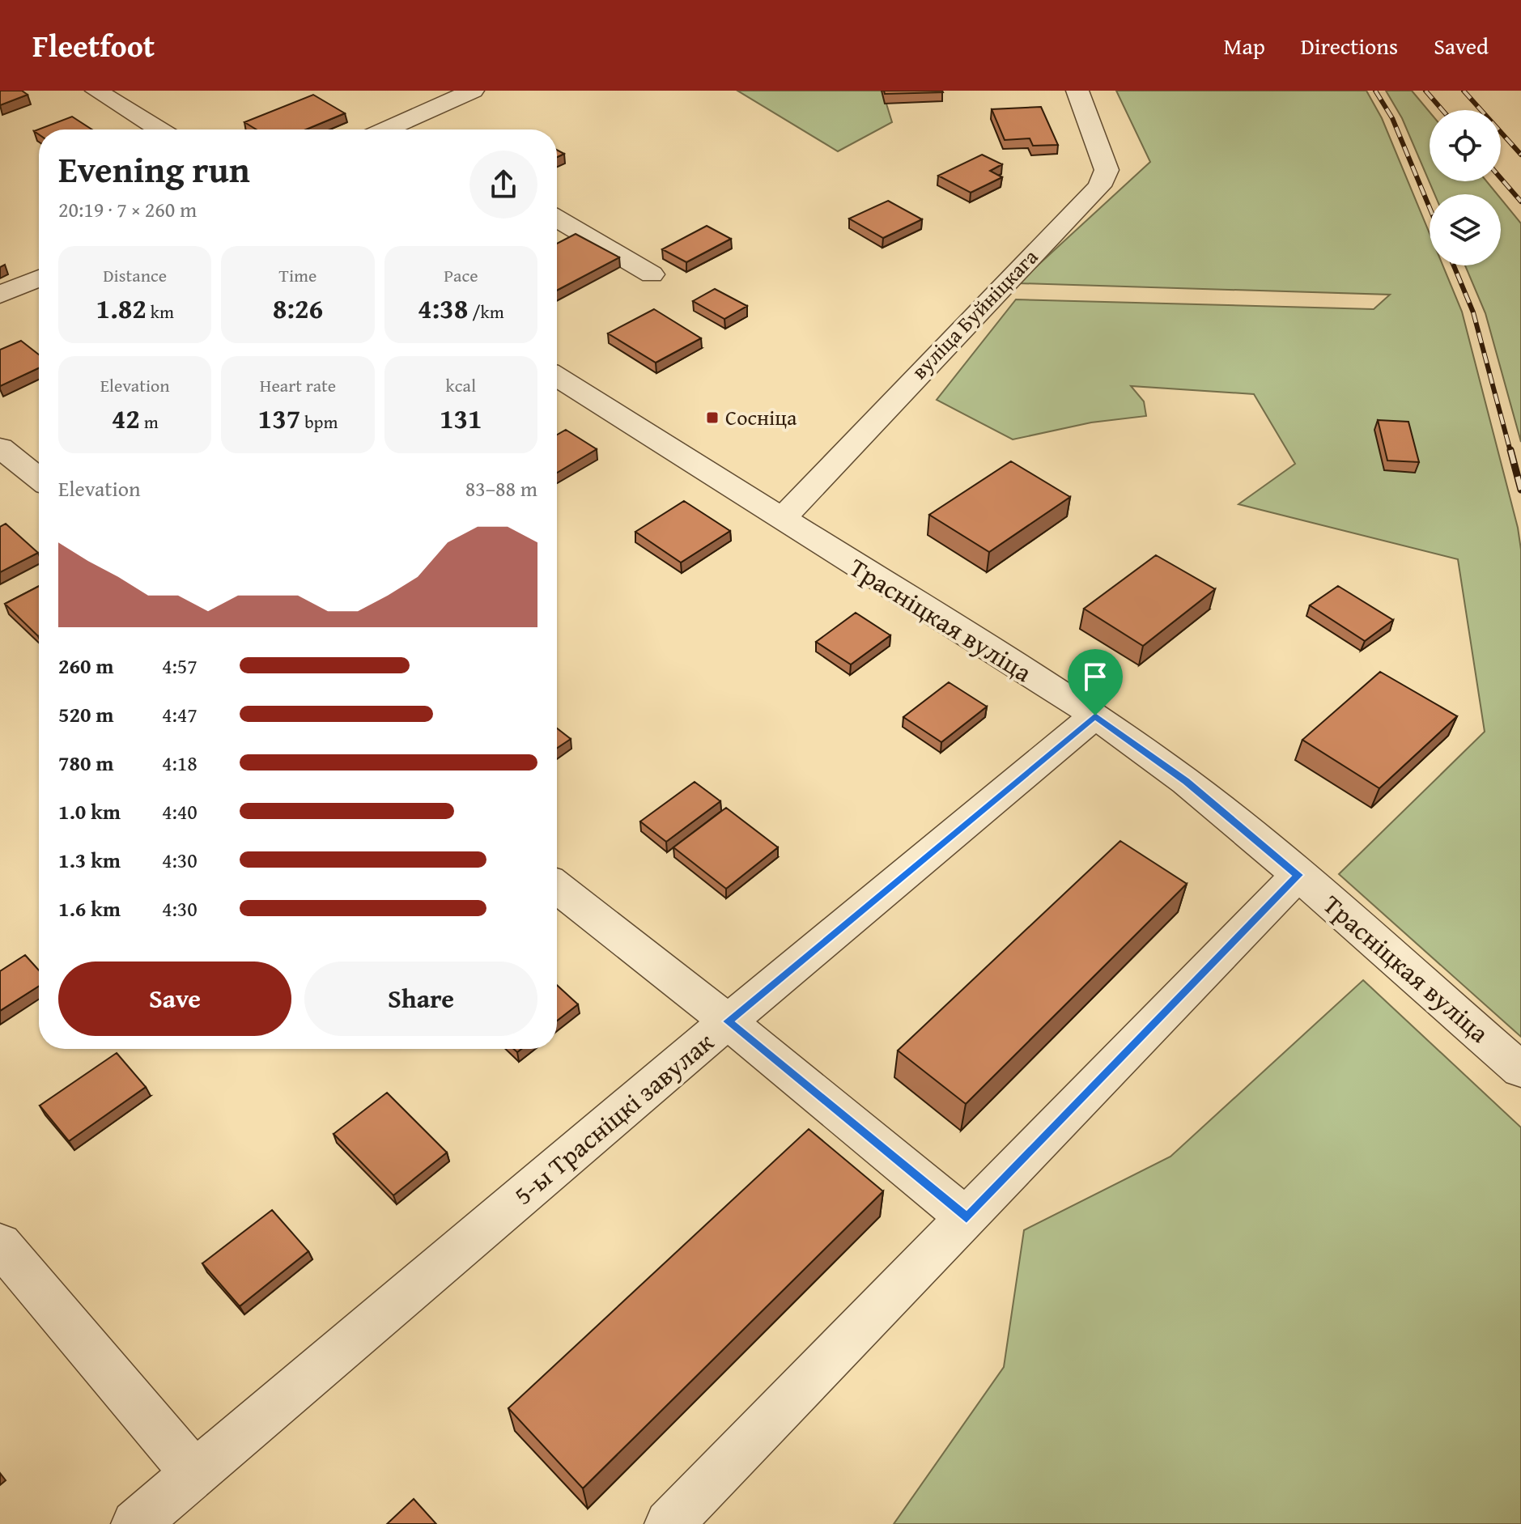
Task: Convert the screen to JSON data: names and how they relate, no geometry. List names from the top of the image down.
{
  "streets": {
    "street": ["вуліца Буйніцкага", "Трасніцкая вуліца", "5-ы Трасніцкі завулак"]
  },
  "crossings": [
    ["вуліца Буйніцкага", "Трасніцкая вуліца"],
    ["Трасніцкая вуліца", "5-ы Трасніцкі завулак"]
  ],
  "places": {
    "transit": ["Сосніца"]
  },
  "page": {
    "header": "Fleetfoot",
    "nav": ["Map", "Directions", "Saved"],
    "heading": ["Evening run", "20:19 · 7 × 260 m"],
    "stats": [
      ["Distance", "1.82 km"],
      ["Time", "8:26"],
      ["Pace", "4:38 /km"],
      ["Elevation", "42 m"],
      ["Heart rate", "137 bpm"],
      ["kcal", "131"]
    ],
    "chart": ["Elevation", "83–88 m"],
    "list": [
      {
        "name": "260 m",
        "note": "4:57"
      },
      {
        "name": "520 m",
        "note": "4:47"
      },
      {
        "name": "780 m",
        "note": "4:18"
      },
      {
        "name": "1.0 km",
        "note": "4:40"
      },
      {
        "name": "1.3 km",
        "note": "4:30"
      },
      {
        "name": "1.6 km",
        "note": "4:30"
      }
    ],
    "buttons": ["Save", "Share"]
  }
}
